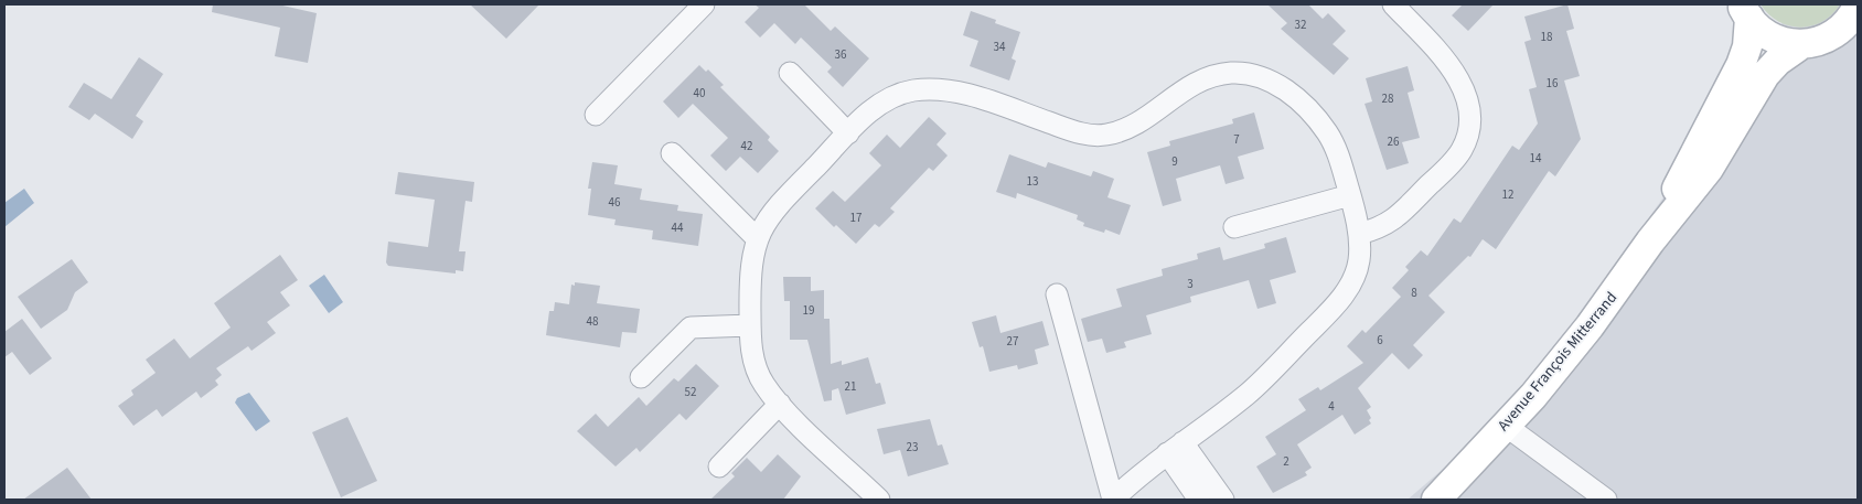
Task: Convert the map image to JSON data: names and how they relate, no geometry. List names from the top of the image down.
{
  "streets": {
    "street": ["Avenue François Mitterrand"]
  },
  "house_numbers": [
    "32",
    "18",
    "34",
    "36",
    "16",
    "40",
    "28",
    "7",
    "26",
    "42",
    "14",
    "9",
    "13",
    "12",
    "46",
    "17",
    "44",
    "3",
    "8",
    "19",
    "48",
    "6",
    "27",
    "21",
    "52",
    "4",
    "23",
    "2"
  ]
}
